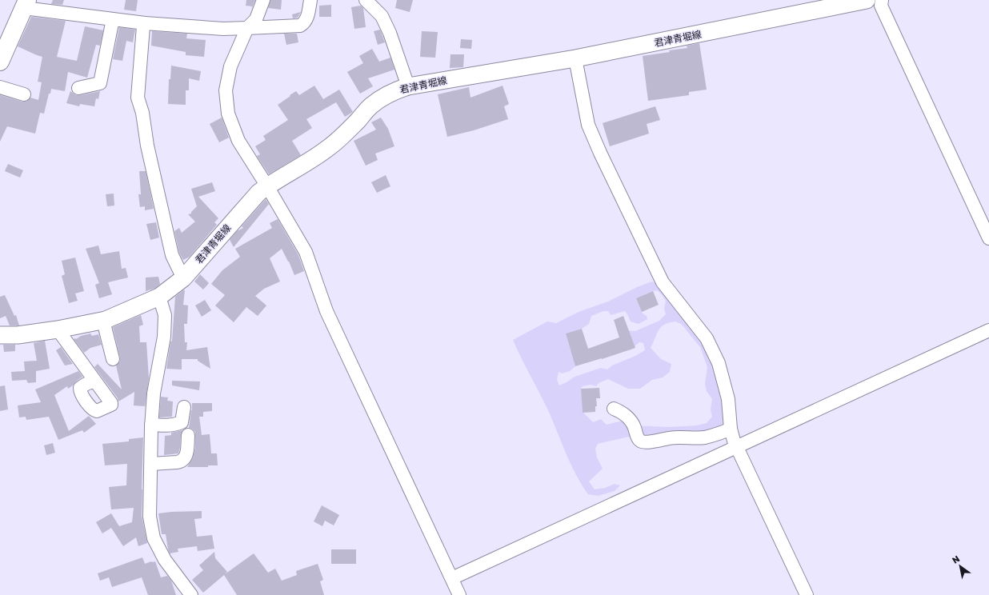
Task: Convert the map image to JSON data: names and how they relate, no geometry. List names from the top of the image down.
{
  "streets": {
    "main road": ["君津青堀線"]
  },
  "north": "top left"
}
